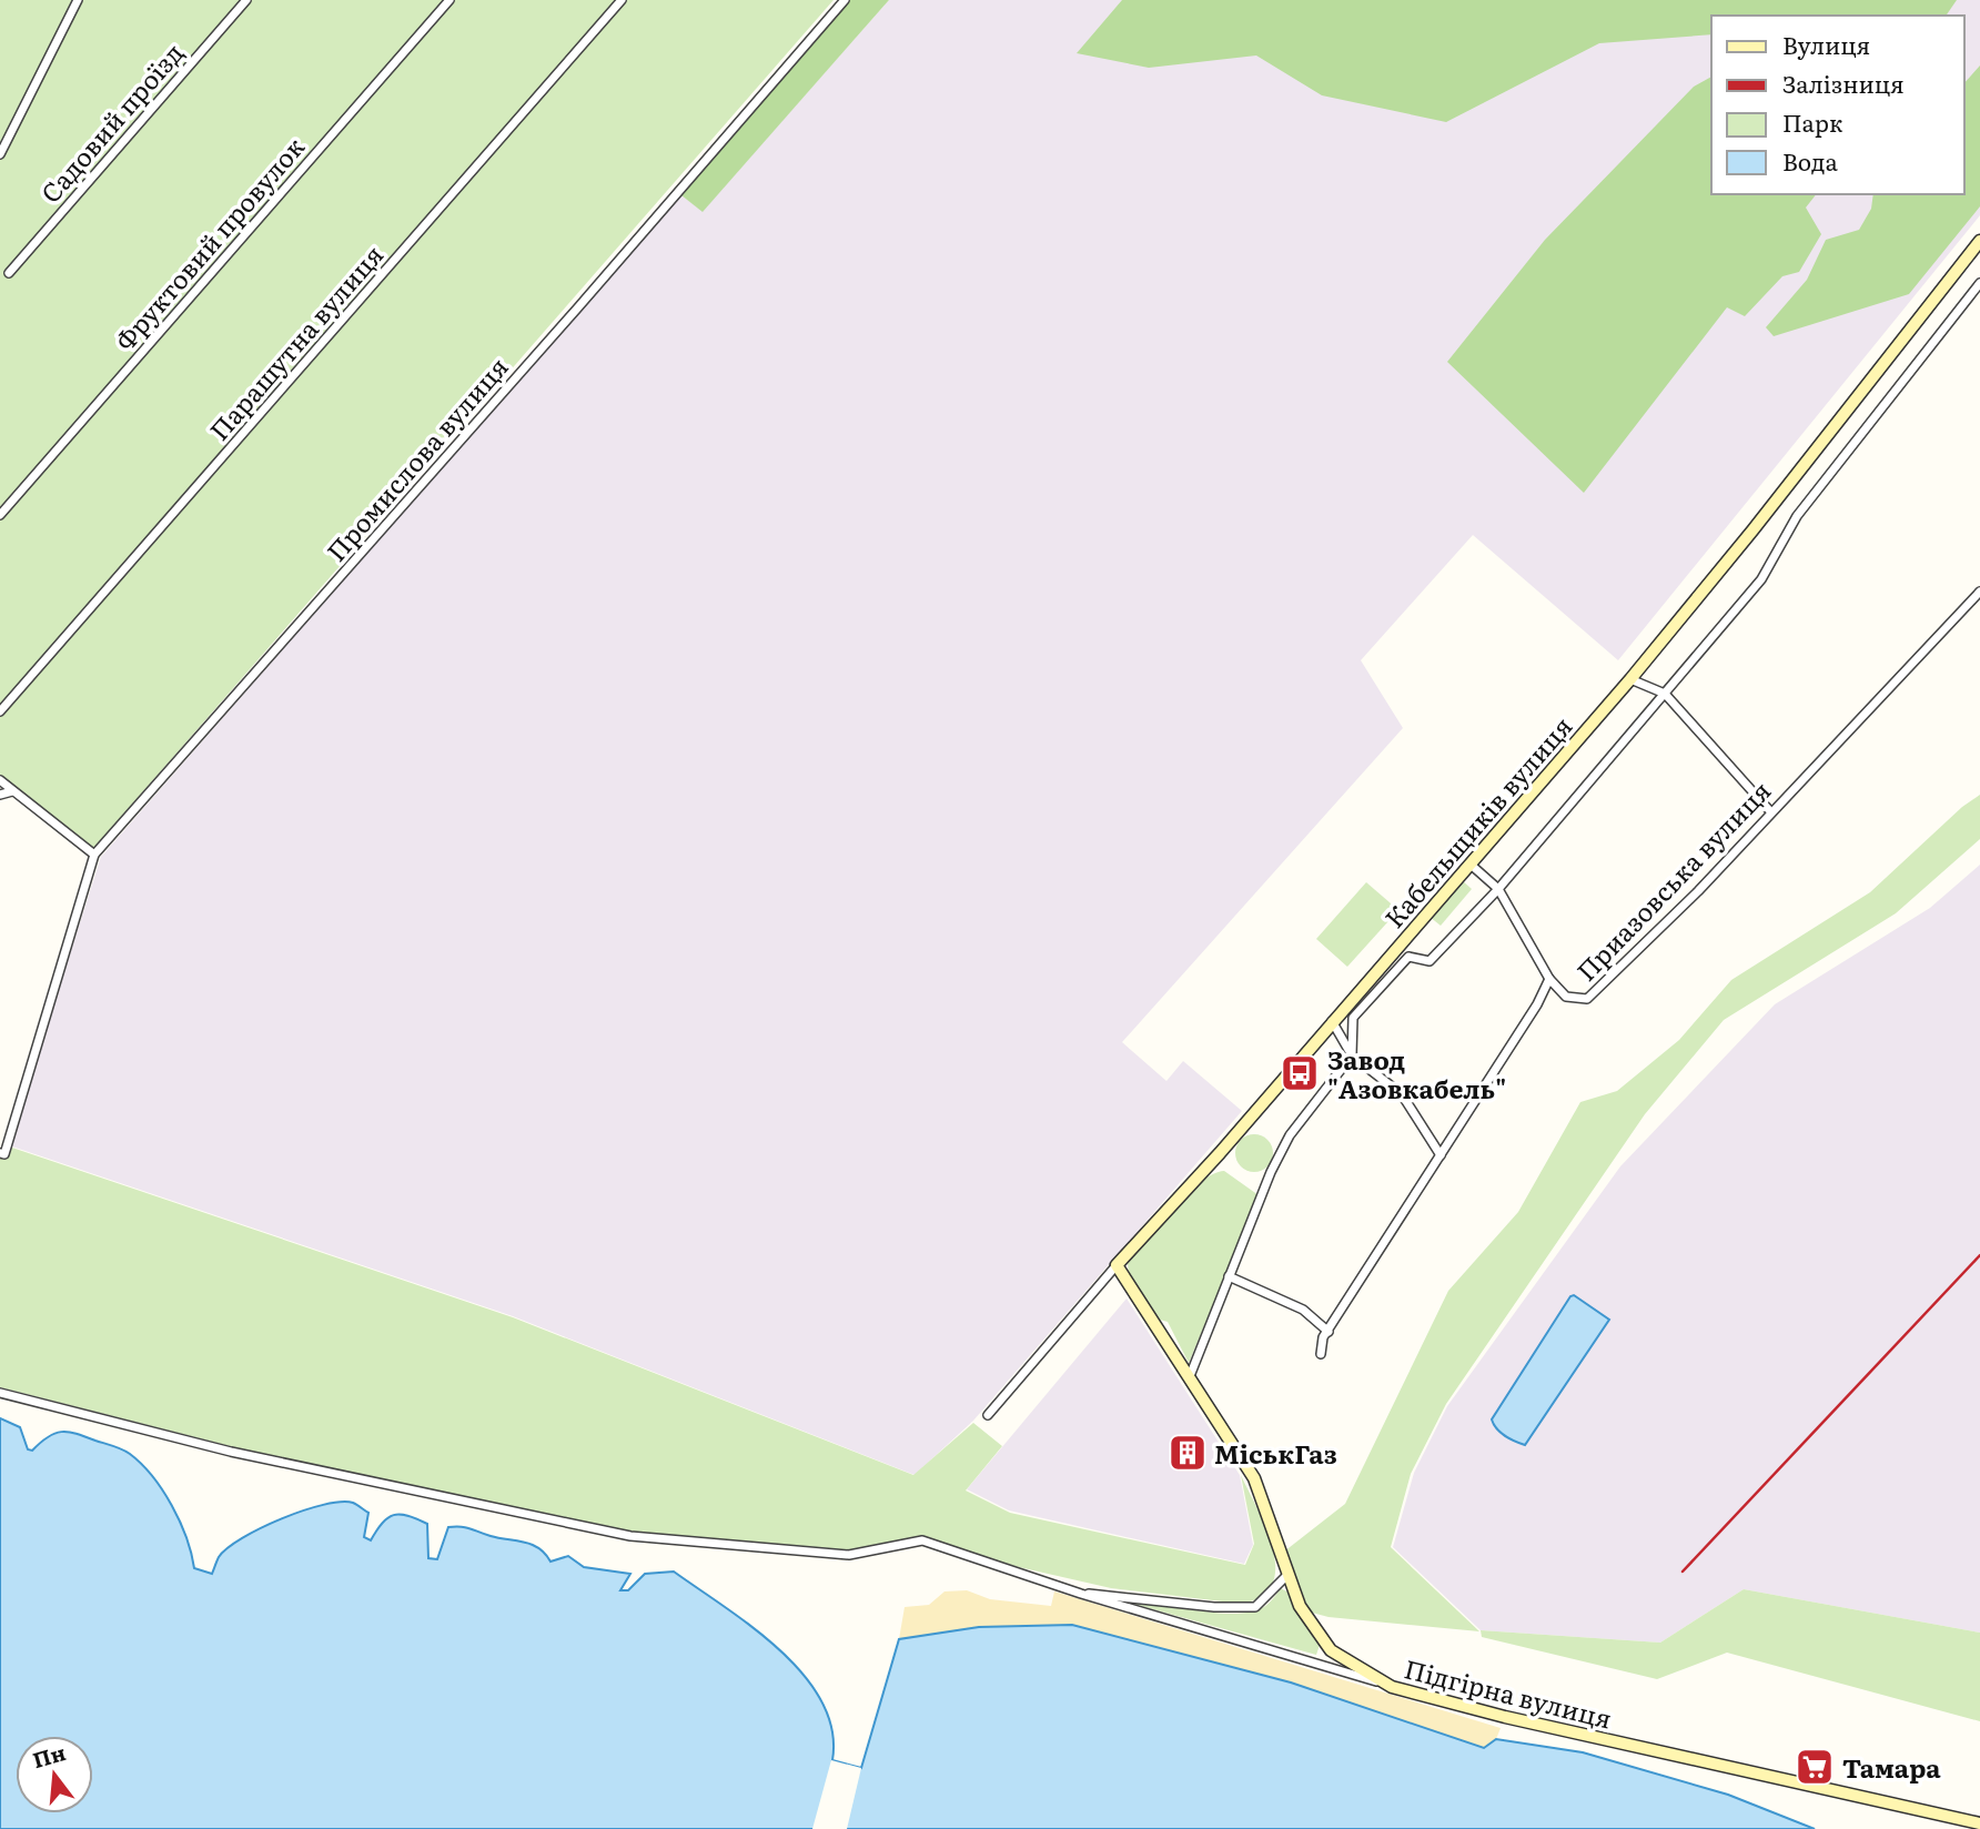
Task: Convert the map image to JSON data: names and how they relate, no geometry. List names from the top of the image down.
{
  "streets": {
    "street": [
      "Садовий проїзд",
      "Фруктовий провулок",
      "Парашутна вулиця",
      "Промислова вулиця",
      "Кабельщиків вулиця",
      "Приазовська вулиця",
      "Підгірна вулиця"
    ]
  },
  "crossings": [
    ["Кабельщиків вулиця", "Підгірна вулиця"]
  ],
  "places": {
    "bus stop": ["Завод \"Азовкабель\""],
    "building": ["МіськГаз"],
    "supermarket": ["Тамара"]
  },
  "legend": [
    "Вулиця",
    "Залізниця",
    "Парк",
    "Вода"
  ],
  "north": "top"
}
